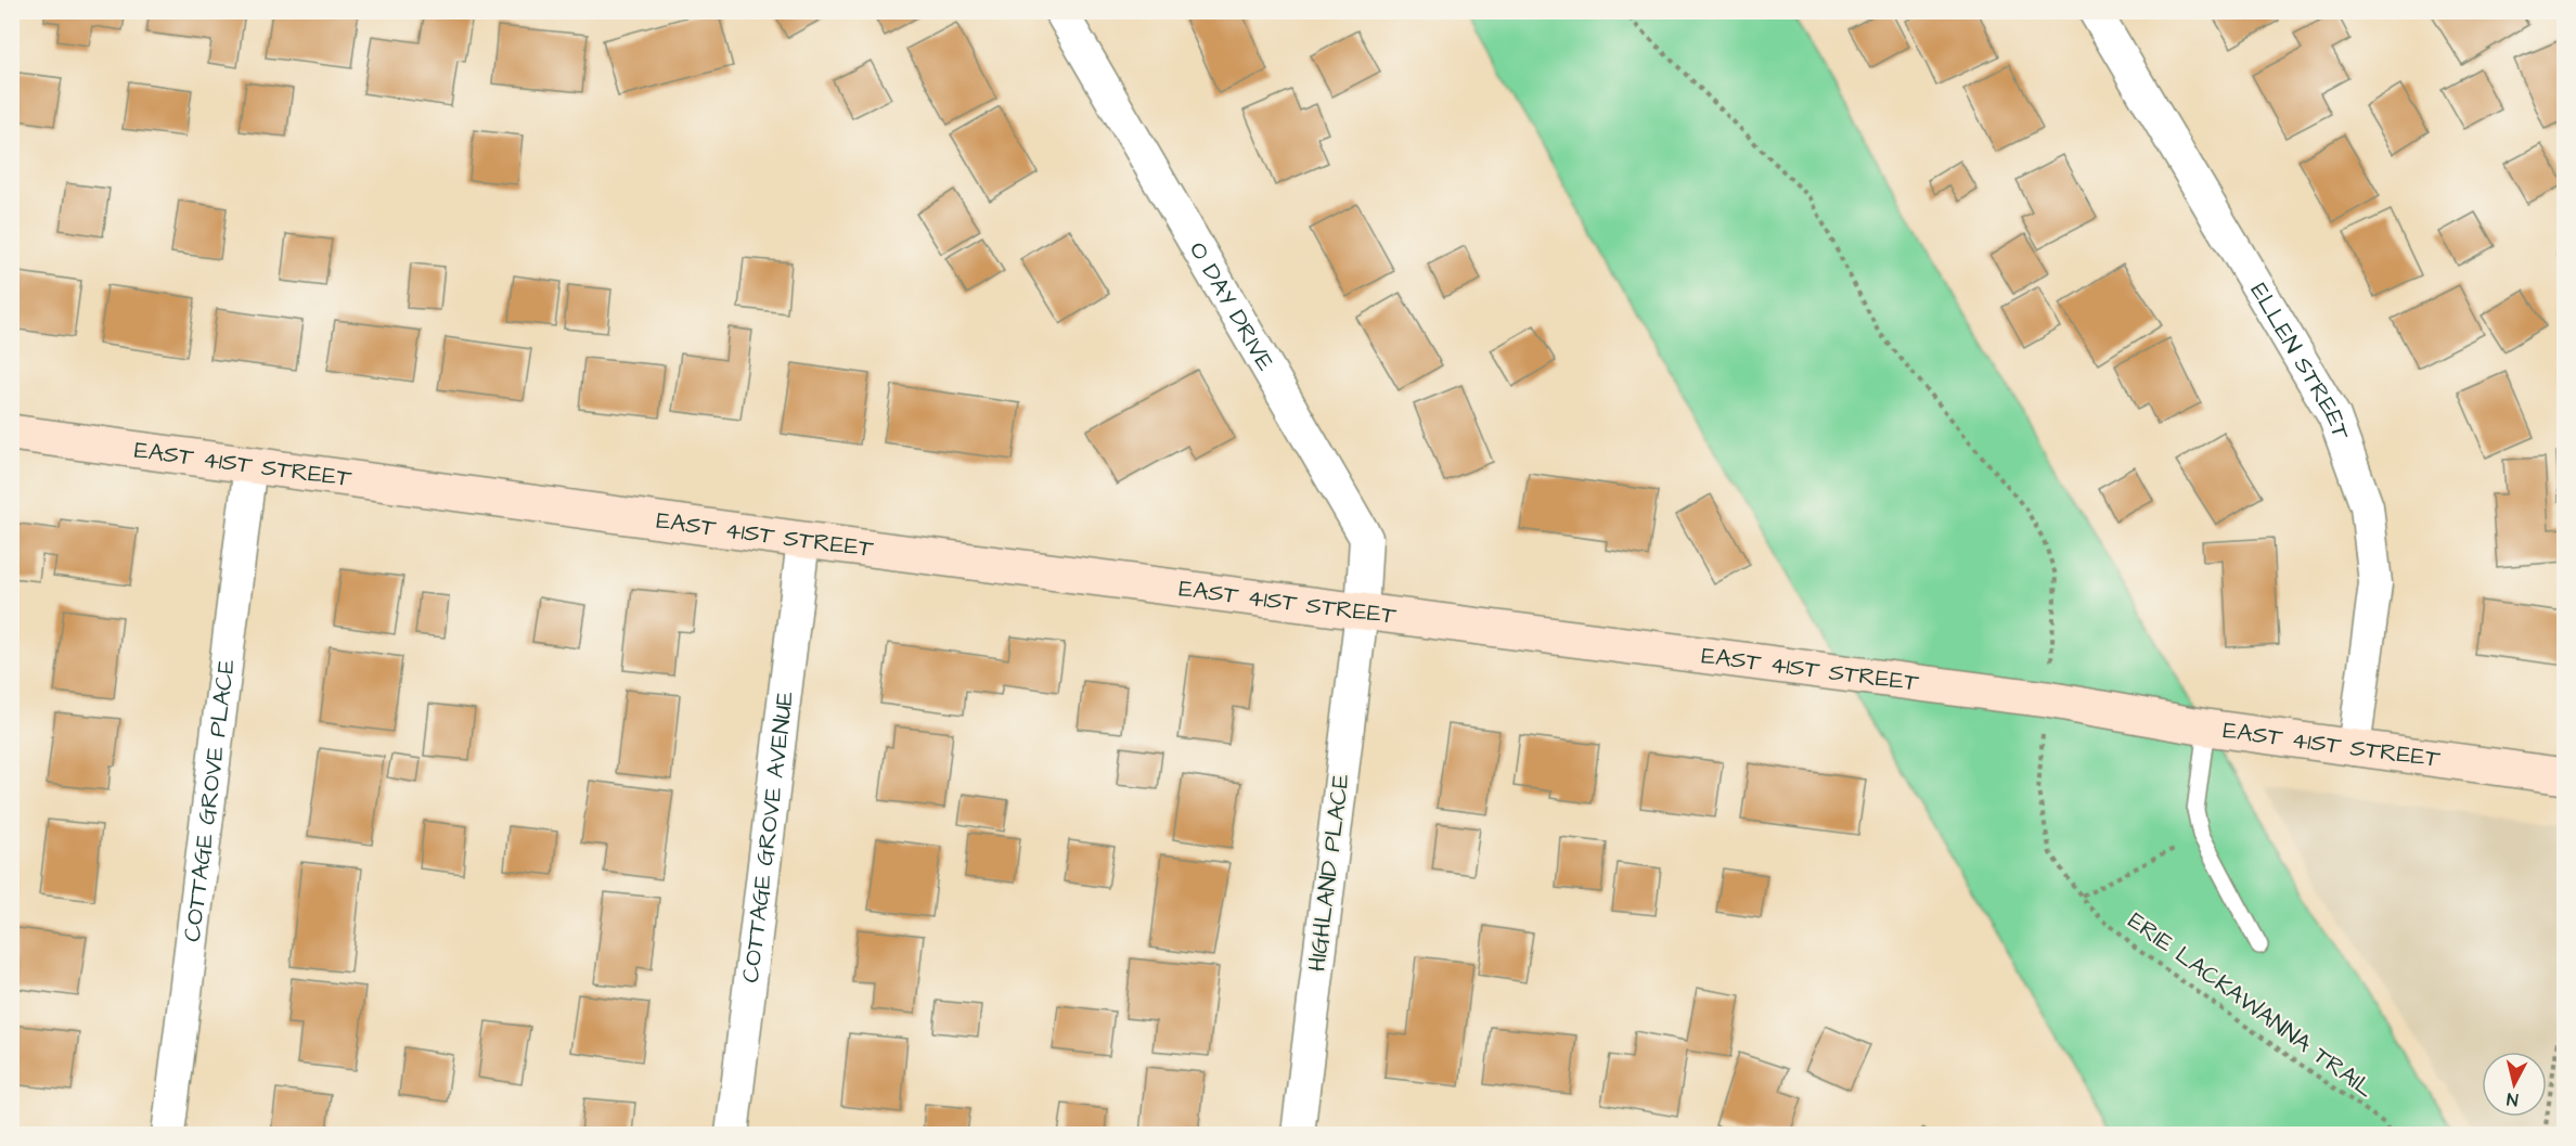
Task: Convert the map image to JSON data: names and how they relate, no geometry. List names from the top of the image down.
{
  "streets": {
    "street": [
      "O DAY DRIVE",
      "ELLEN STREET",
      "EAST 41ST STREET",
      "COTTAGE GROVE PLACE",
      "COTTAGE GROVE AVENUE",
      "HIGHLAND PLACE"
    ],
    "path": ["ERIE LACKAWANNA TRAIL"]
  },
  "crossings": [
    ["O DAY DRIVE", "EAST 41ST STREET"],
    ["O DAY DRIVE", "HIGHLAND PLACE"],
    ["ELLEN STREET", "EAST 41ST STREET"],
    ["EAST 41ST STREET", "COTTAGE GROVE PLACE"],
    ["EAST 41ST STREET", "COTTAGE GROVE AVENUE"],
    ["EAST 41ST STREET", "HIGHLAND PLACE"]
  ],
  "north": "bottom"
}
